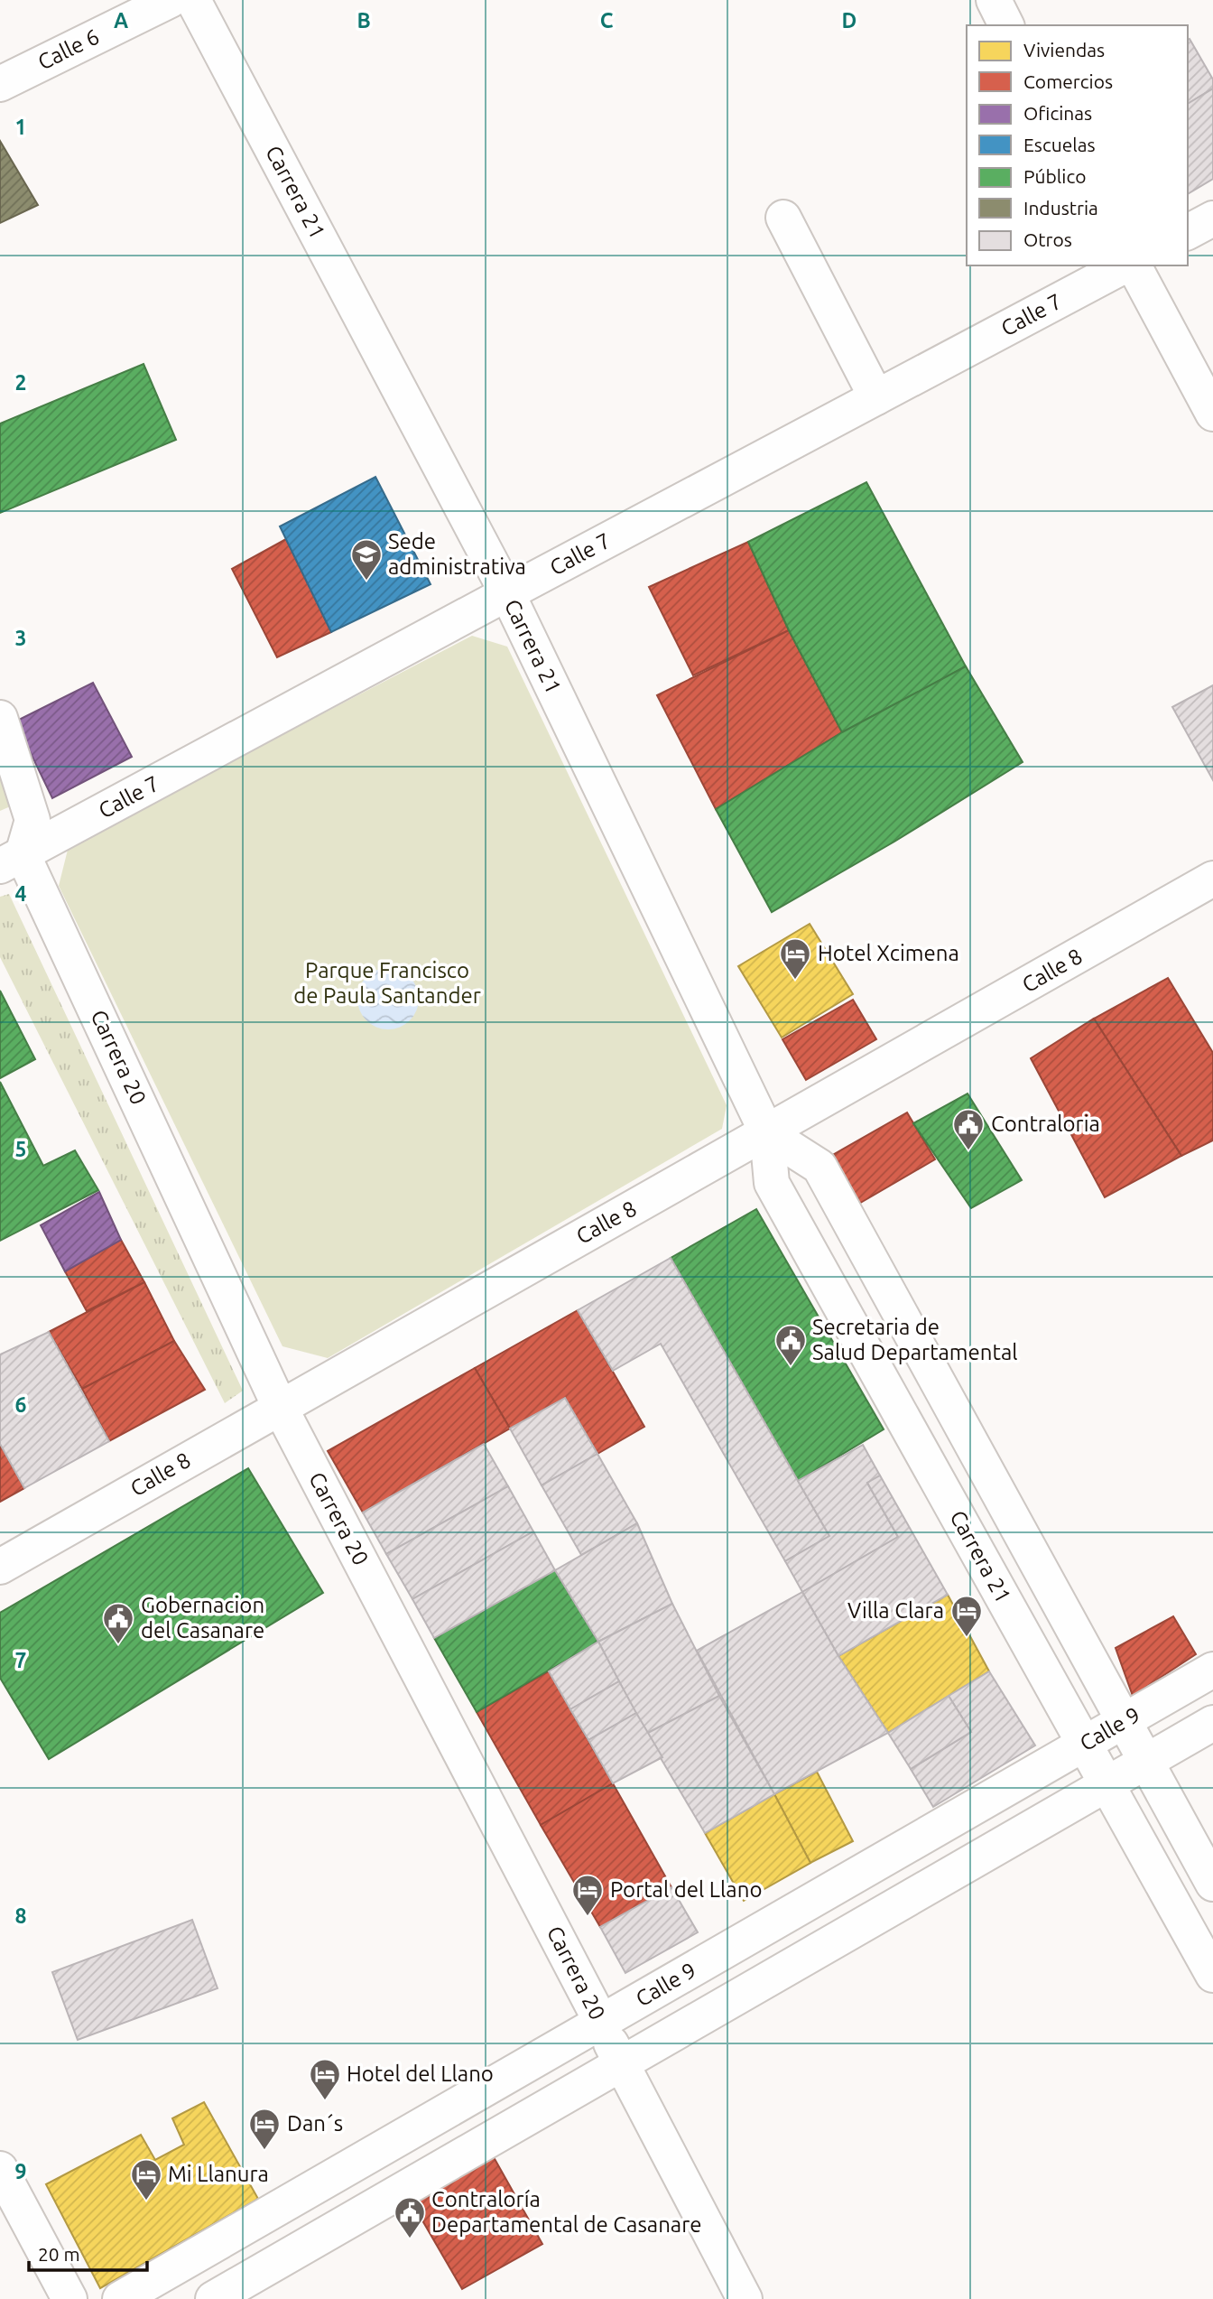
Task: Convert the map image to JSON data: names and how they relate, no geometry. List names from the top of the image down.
{
  "streets": {
    "street": [
      "Calle 6",
      "Carrera 21",
      "Calle 7",
      "Calle 8",
      "Carrera 20",
      "Calle 9"
    ]
  },
  "crossings": [
    ["Carrera 21", "Calle 7"],
    ["Carrera 21", "Calle 8"],
    ["Carrera 21", "Calle 9"],
    ["Calle 7", "Carrera 20"],
    ["Calle 8", "Carrera 20"],
    ["Carrera 20", "Calle 9"]
  ],
  "parks": ["Parque Francisco de Paula Santander"],
  "places": {
    "school or university": ["Sede administrativa"],
    "hotel": [
      "Hotel Xcimena",
      "Villa Clara",
      "Portal del Llano",
      "Hotel del Llano",
      "Dan´s",
      "Mi Llanura"
    ],
    "public building": [
      "Contraloria",
      "Secretaria de Salud Departamental",
      "Gobernacion del Casanare",
      "Contraloría Departamental de Casanare"
    ]
  },
  "legend": [
    "Viviendas",
    "Comercios",
    "Oficinas",
    "Escuelas",
    "Público",
    "Industria",
    "Otros"
  ],
  "scale_bar": "20 m",
  "grid": {
    "columns": [
      "A",
      "B",
      "C",
      "D"
    ],
    "rows": [
      "1",
      "2",
      "3",
      "4",
      "5",
      "6",
      "7",
      "8",
      "9"
    ]
  }
}
